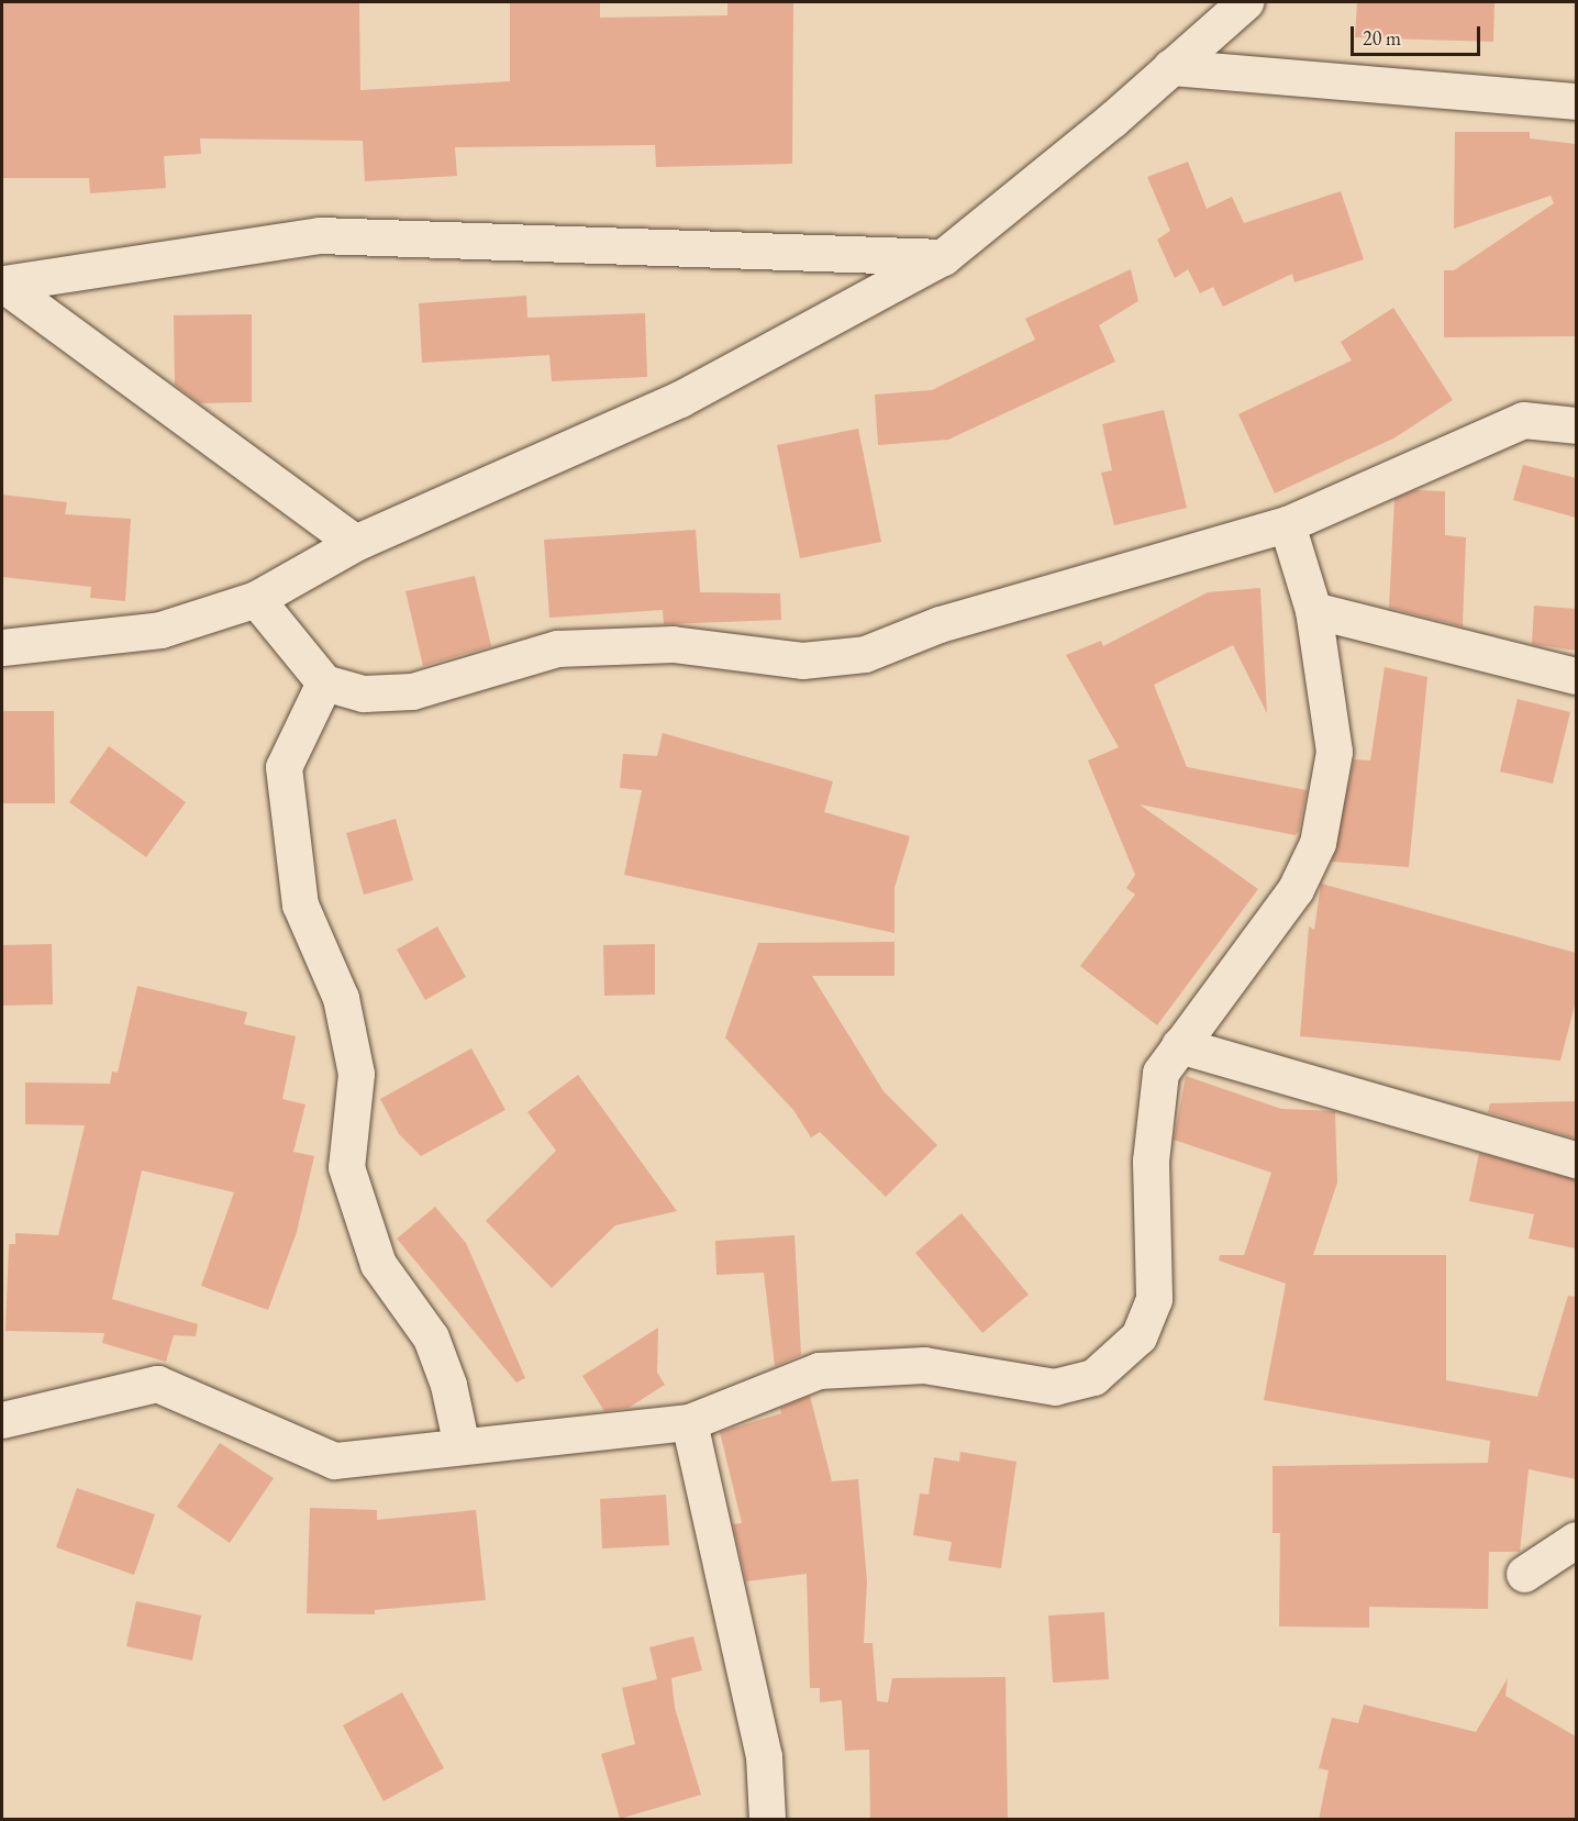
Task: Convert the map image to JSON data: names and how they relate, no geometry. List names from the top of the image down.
{
  "scale_bar": "20 m"
}
